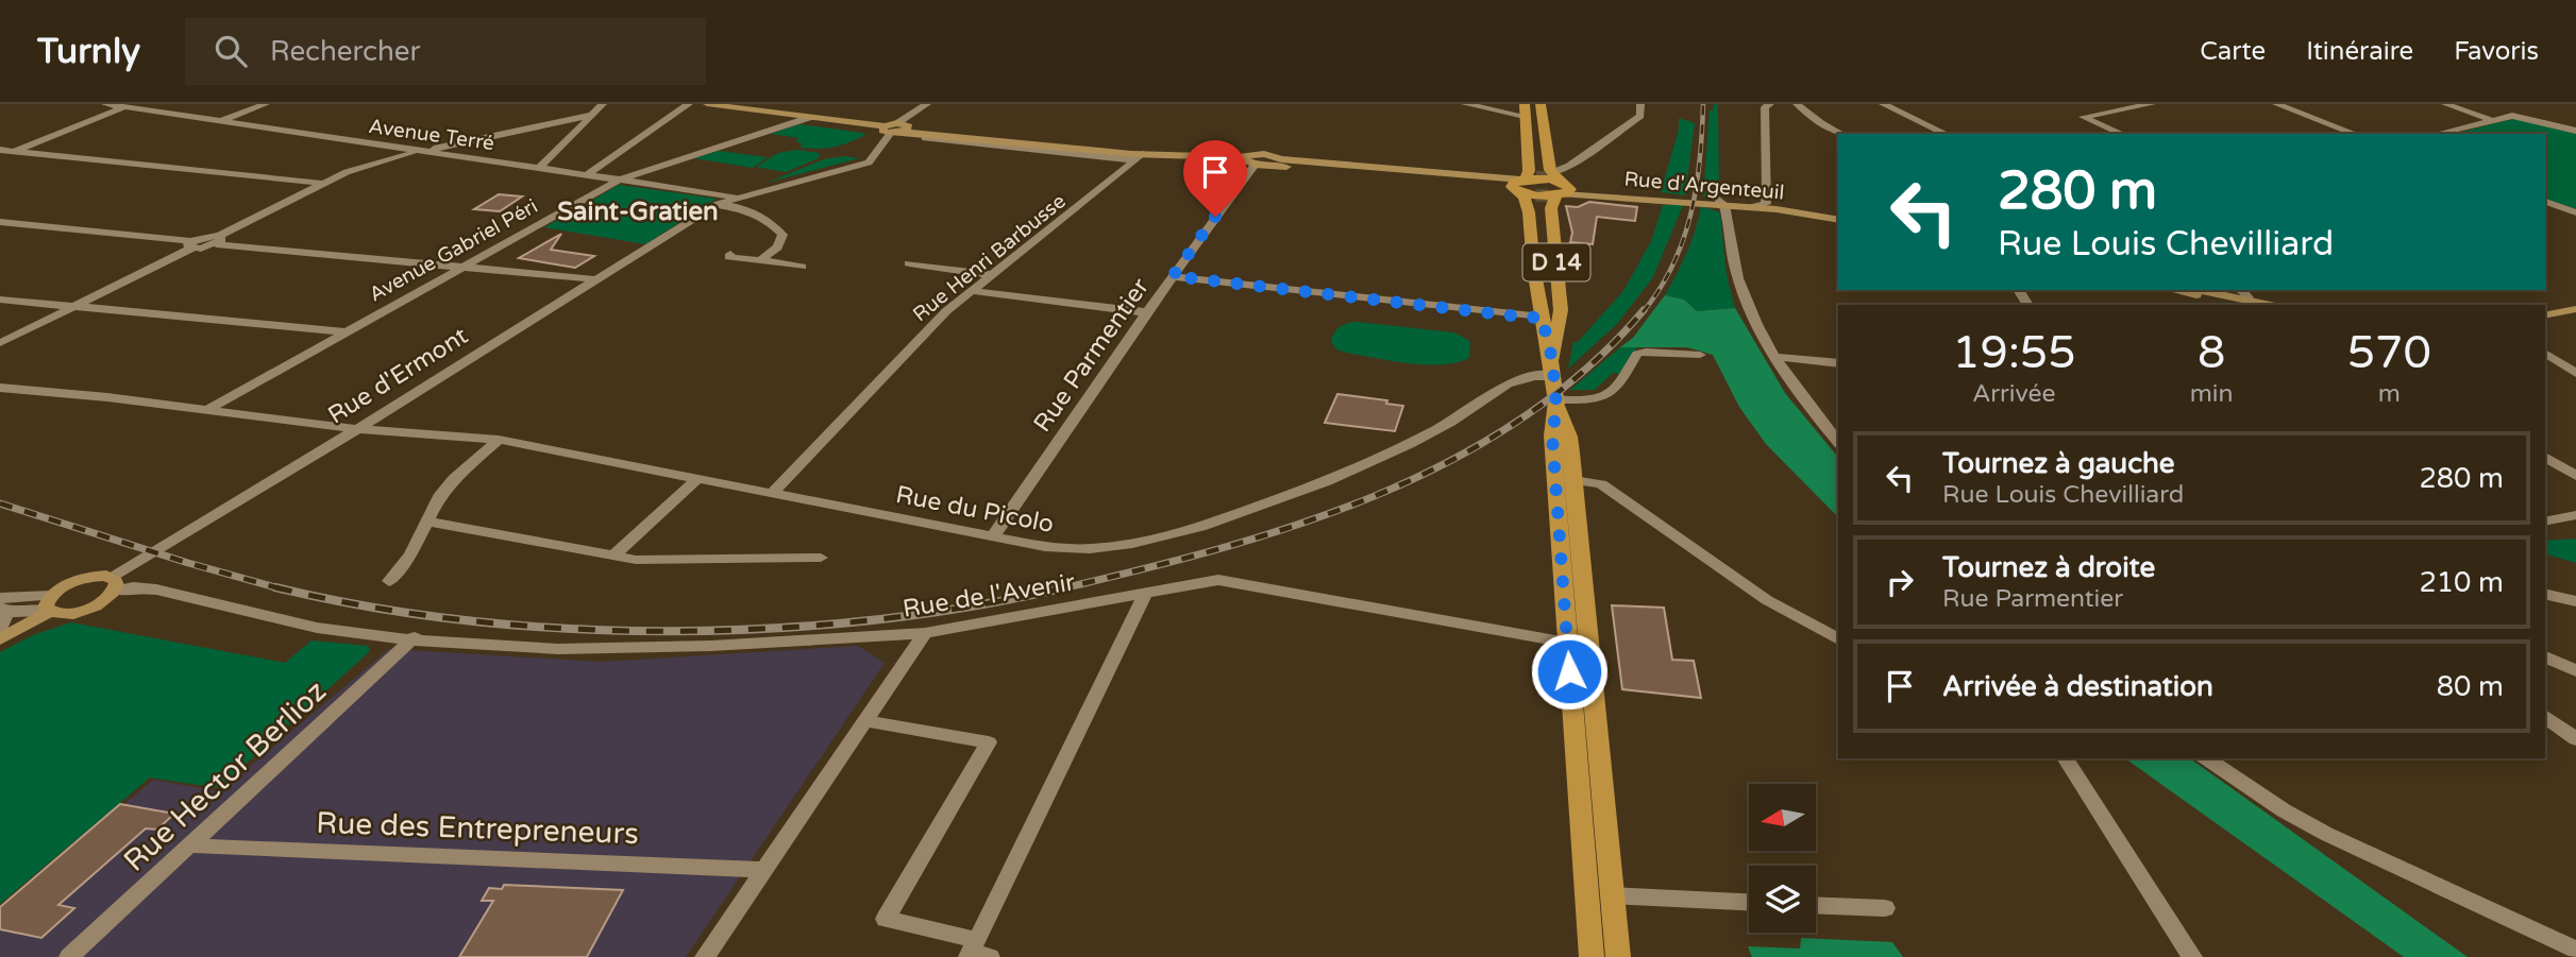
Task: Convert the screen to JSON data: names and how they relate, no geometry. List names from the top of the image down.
{
  "streets": {
    "main road": ["D 14"],
    "street": [
      "Avenue Terré",
      "Rue d'Argenteuil",
      "Avenue Gabriel Péri",
      "Rue Henri Barbusse",
      "Rue Parmentier",
      "Rue d'Ermont",
      "Rue du Picolo",
      "Rue de l'Avenir",
      "Rue Hector Berlioz",
      "Rue des Entrepreneurs"
    ]
  },
  "crossings": [
    ["Avenue Terré", "Avenue Gabriel Péri"],
    ["Avenue Terré", "Rue d'Ermont"],
    ["Rue d'Argenteuil", "D 14"],
    ["Avenue Gabriel Péri", "Rue du Picolo"],
    ["Rue Henri Barbusse", "Rue du Picolo"],
    ["D 14", "Rue du Picolo"],
    ["D 14", "Rue de l'Avenir"],
    ["Rue Parmentier", "Rue du Picolo"],
    ["Rue d'Ermont", "Rue du Picolo"],
    ["Rue d'Ermont", "Rue de l'Avenir"],
    ["Rue de l'Avenir", "Rue Hector Berlioz"],
    ["Rue Hector Berlioz", "Rue des Entrepreneurs"]
  ],
  "districts": ["Saint-Gratien"],
  "north": "left",
  "page": {
    "header": "Turnly",
    "search": "Rechercher",
    "nav": ["Carte", "Itinéraire", "Favoris"],
    "turn": ["280 m", "Rue Louis Chevilliard"],
    "eta": [
      "19:55",
      "Arrivée",
      "8",
      "min",
      "570",
      "m"
    ],
    "list": [
      {
        "name": "Tournez à gauche",
        "note": "Rue Louis Chevilliard",
        "value": "280 m"
      },
      {
        "name": "Tournez à droite",
        "note": "Rue Parmentier",
        "value": "210 m"
      },
      {
        "name": "Arrivée à destination",
        "value": "80 m"
      }
    ]
  }
}
